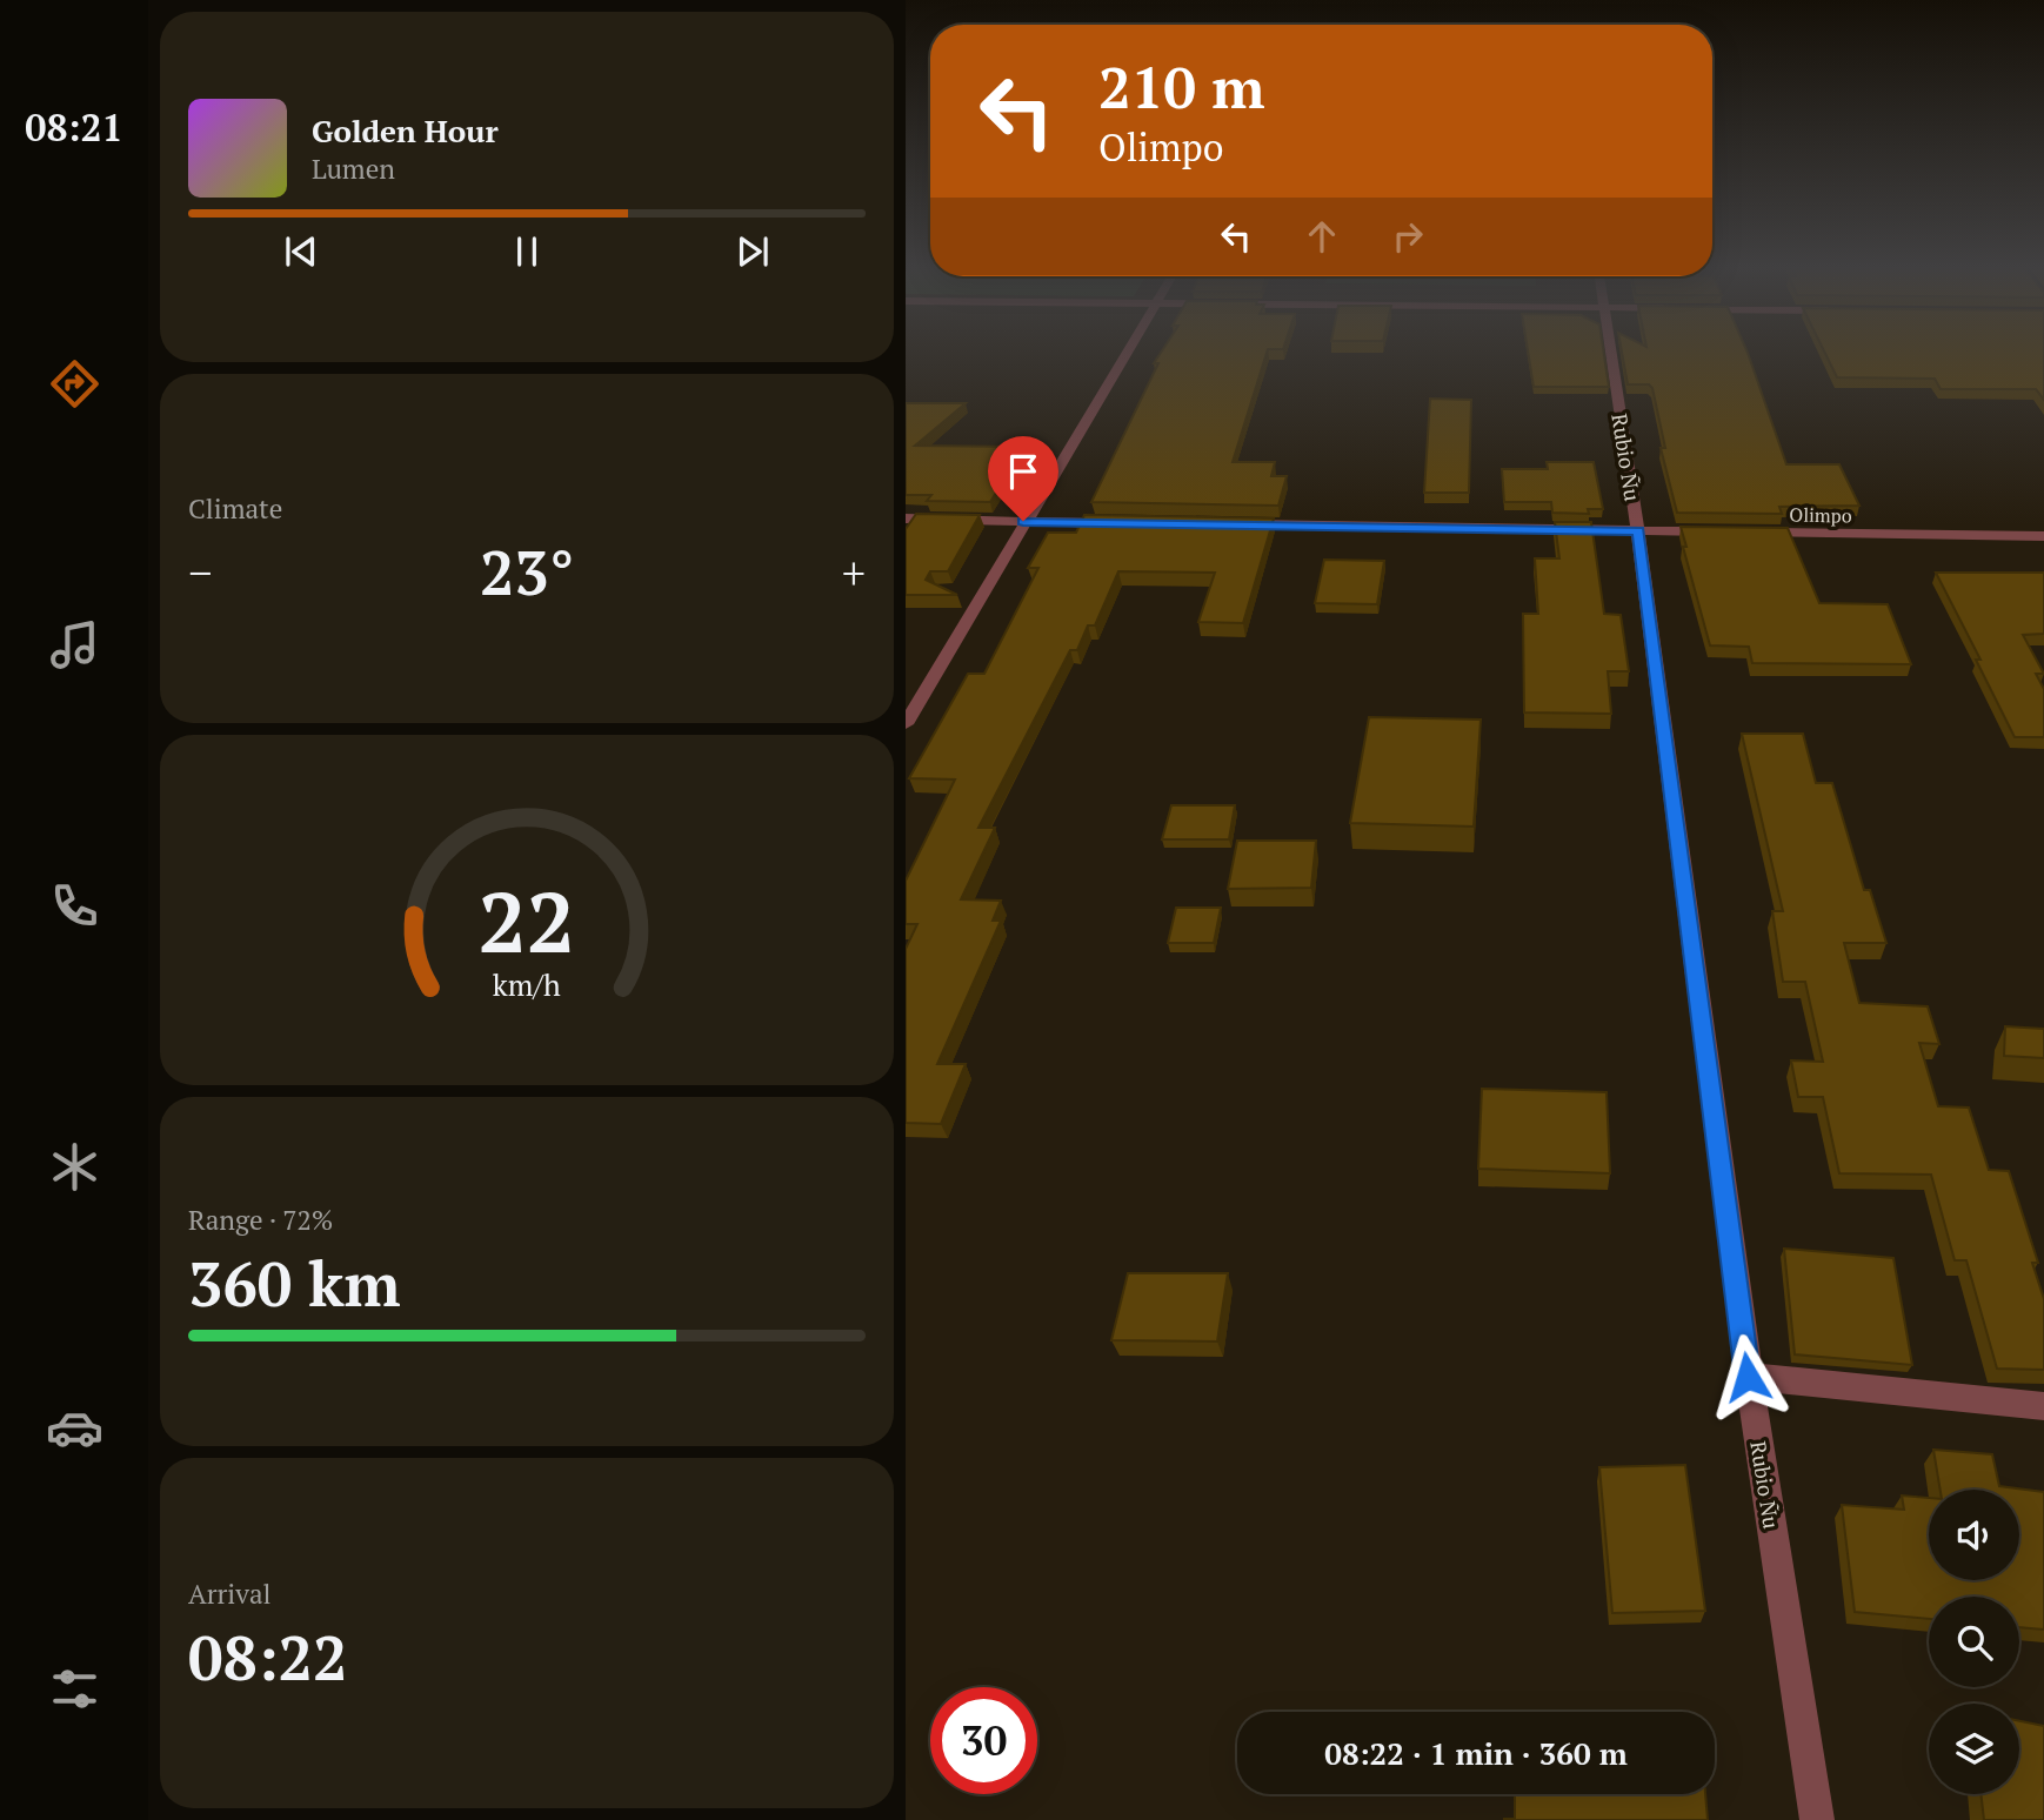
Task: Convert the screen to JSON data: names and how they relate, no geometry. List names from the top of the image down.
{
  "streets": {
    "street": ["Rubio Ñu", "Olimpo"]
  },
  "page": {
    "tabs": "08:21",
    "turn": ["210 m", "Olimpo"],
    "song": ["Golden Hour", "Lumen"],
    "tile": [
      "Climate",
      ["Range · 72%", "360 km"],
      ["Arrival", "08:22"]
    ],
    "heat": ["−", "23°", "+"],
    "limit": "30",
    "trip": "08:22 · 1 min · 360 m",
    "gauge": ["22", "km/h"]
  }
}
